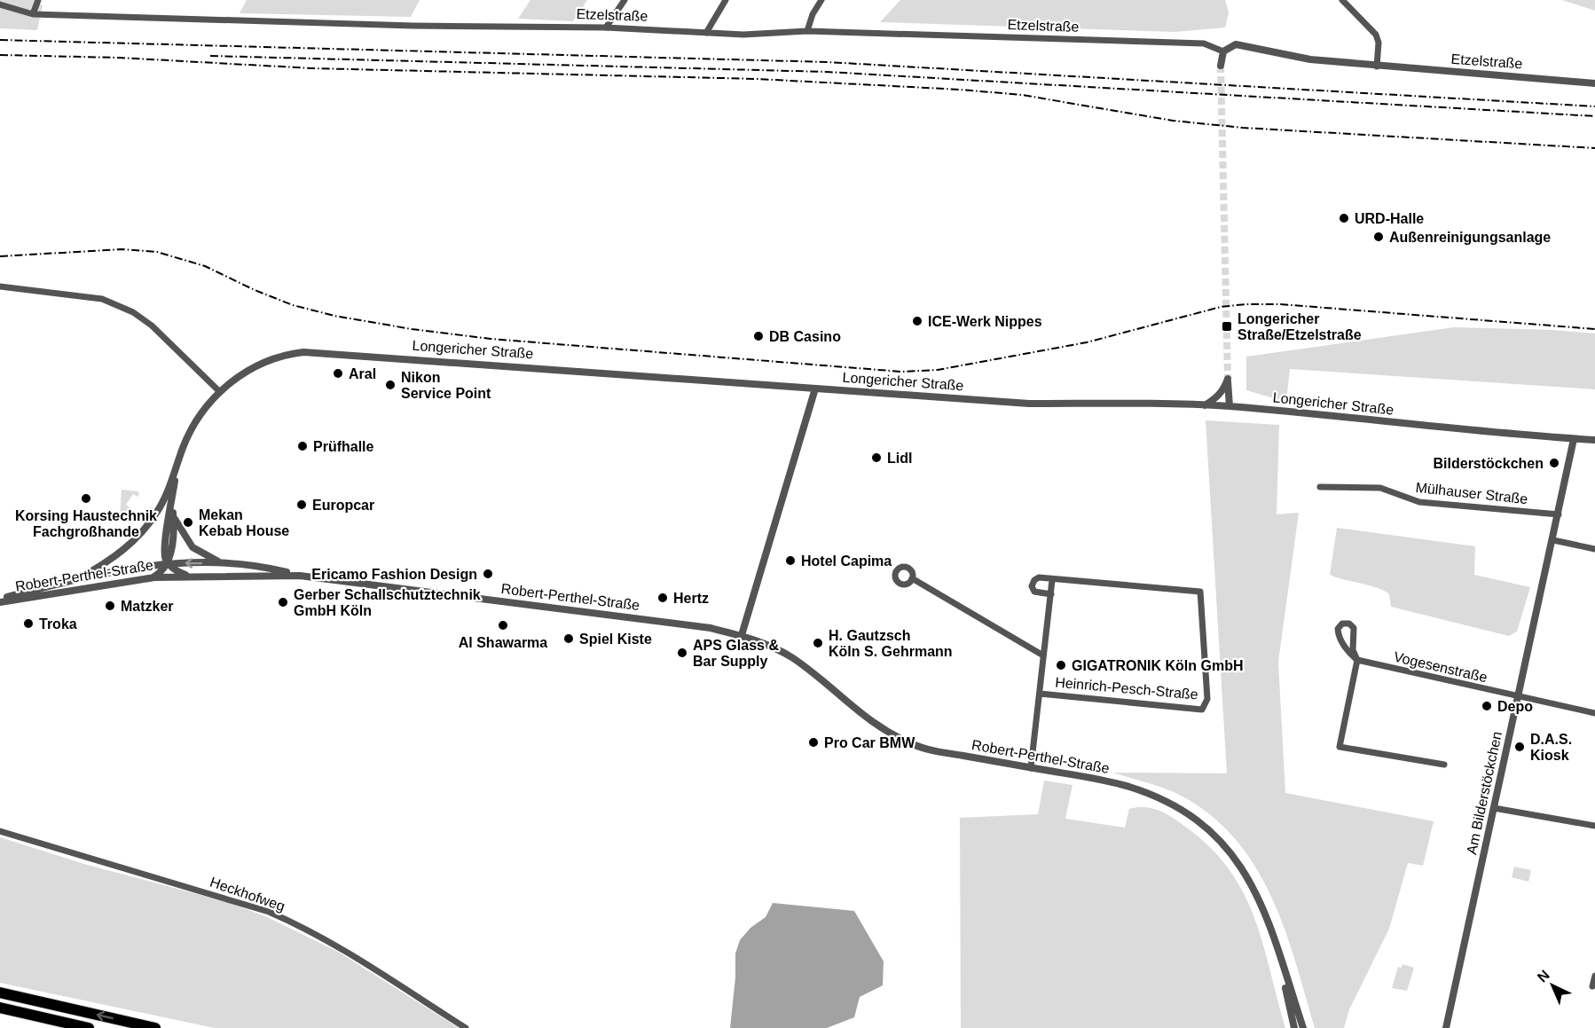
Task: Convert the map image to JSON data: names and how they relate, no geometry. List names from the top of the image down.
{
  "streets": {
    "street": [
      "Etzelstraße",
      "Longericher Straße",
      "Mülhauser Straße",
      "Robert-Perthel-Straße",
      "Vogesenstraße",
      "Heinrich-Pesch-Straße",
      "Am Bilderstöckchen",
      "Heckhofweg"
    ]
  },
  "crossings": [
    ["Longericher Straße", "Robert-Perthel-Straße"],
    ["Longericher Straße", "Am Bilderstöckchen"],
    ["Mülhauser Straße", "Am Bilderstöckchen"],
    ["Vogesenstraße", "Am Bilderstöckchen"]
  ],
  "places": {
    "other": [
      "URD-Halle",
      "Außenreinigungsanlage",
      "ICE-Werk Nippes",
      "DB Casino",
      "Aral",
      "Nikon Service Point",
      "Prüfhalle",
      "Lidl",
      "Bilderstöckchen",
      "Korsing Haustechnik Fachgroßhande",
      "Europcar",
      "Mekan Kebab House",
      "Hotel Capima",
      "Ericamo Fashion Design",
      "Hertz",
      "Gerber Schallschutztechnik GmbH Köln",
      "Matzker",
      "Troka",
      "Al Shawarma",
      "Spiel Kiste",
      "H. Gautzsch Köln S. Gehrmann",
      "APS Glass & Bar Supply",
      "GIGATRONIK Köln GmbH",
      "Depo",
      "Pro Car BMW",
      "D.A.S. Kiosk"
    ],
    "transit": ["Longericher Straße/Etzelstraße"]
  },
  "north": "top left"
}
